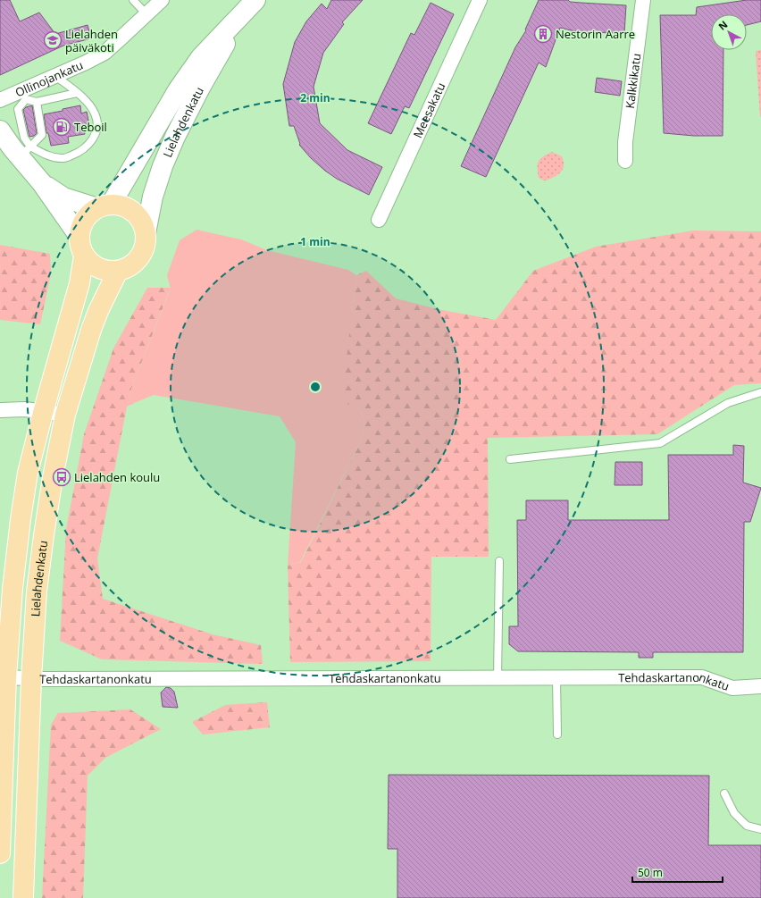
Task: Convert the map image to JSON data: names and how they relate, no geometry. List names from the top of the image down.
{
  "streets": {
    "main road": ["Lielahdenkatu"],
    "street": [
      "Ollinojankatu",
      "Kalkkikatu",
      "Meesakatu",
      "Tehdaskartanonkatu"
    ]
  },
  "crossings": [
    ["Lielahdenkatu", "Tehdaskartanonkatu"]
  ],
  "places": {
    "building": ["Nestorin Aarre"],
    "school or university": ["Lielahden päiväkoti"],
    "fuel station": ["Teboil"],
    "bus stop": ["Lielahden koulu"]
  },
  "scale_bar": "50 m",
  "north": "top left",
  "rings": ["2 min", "1 min"]
}
